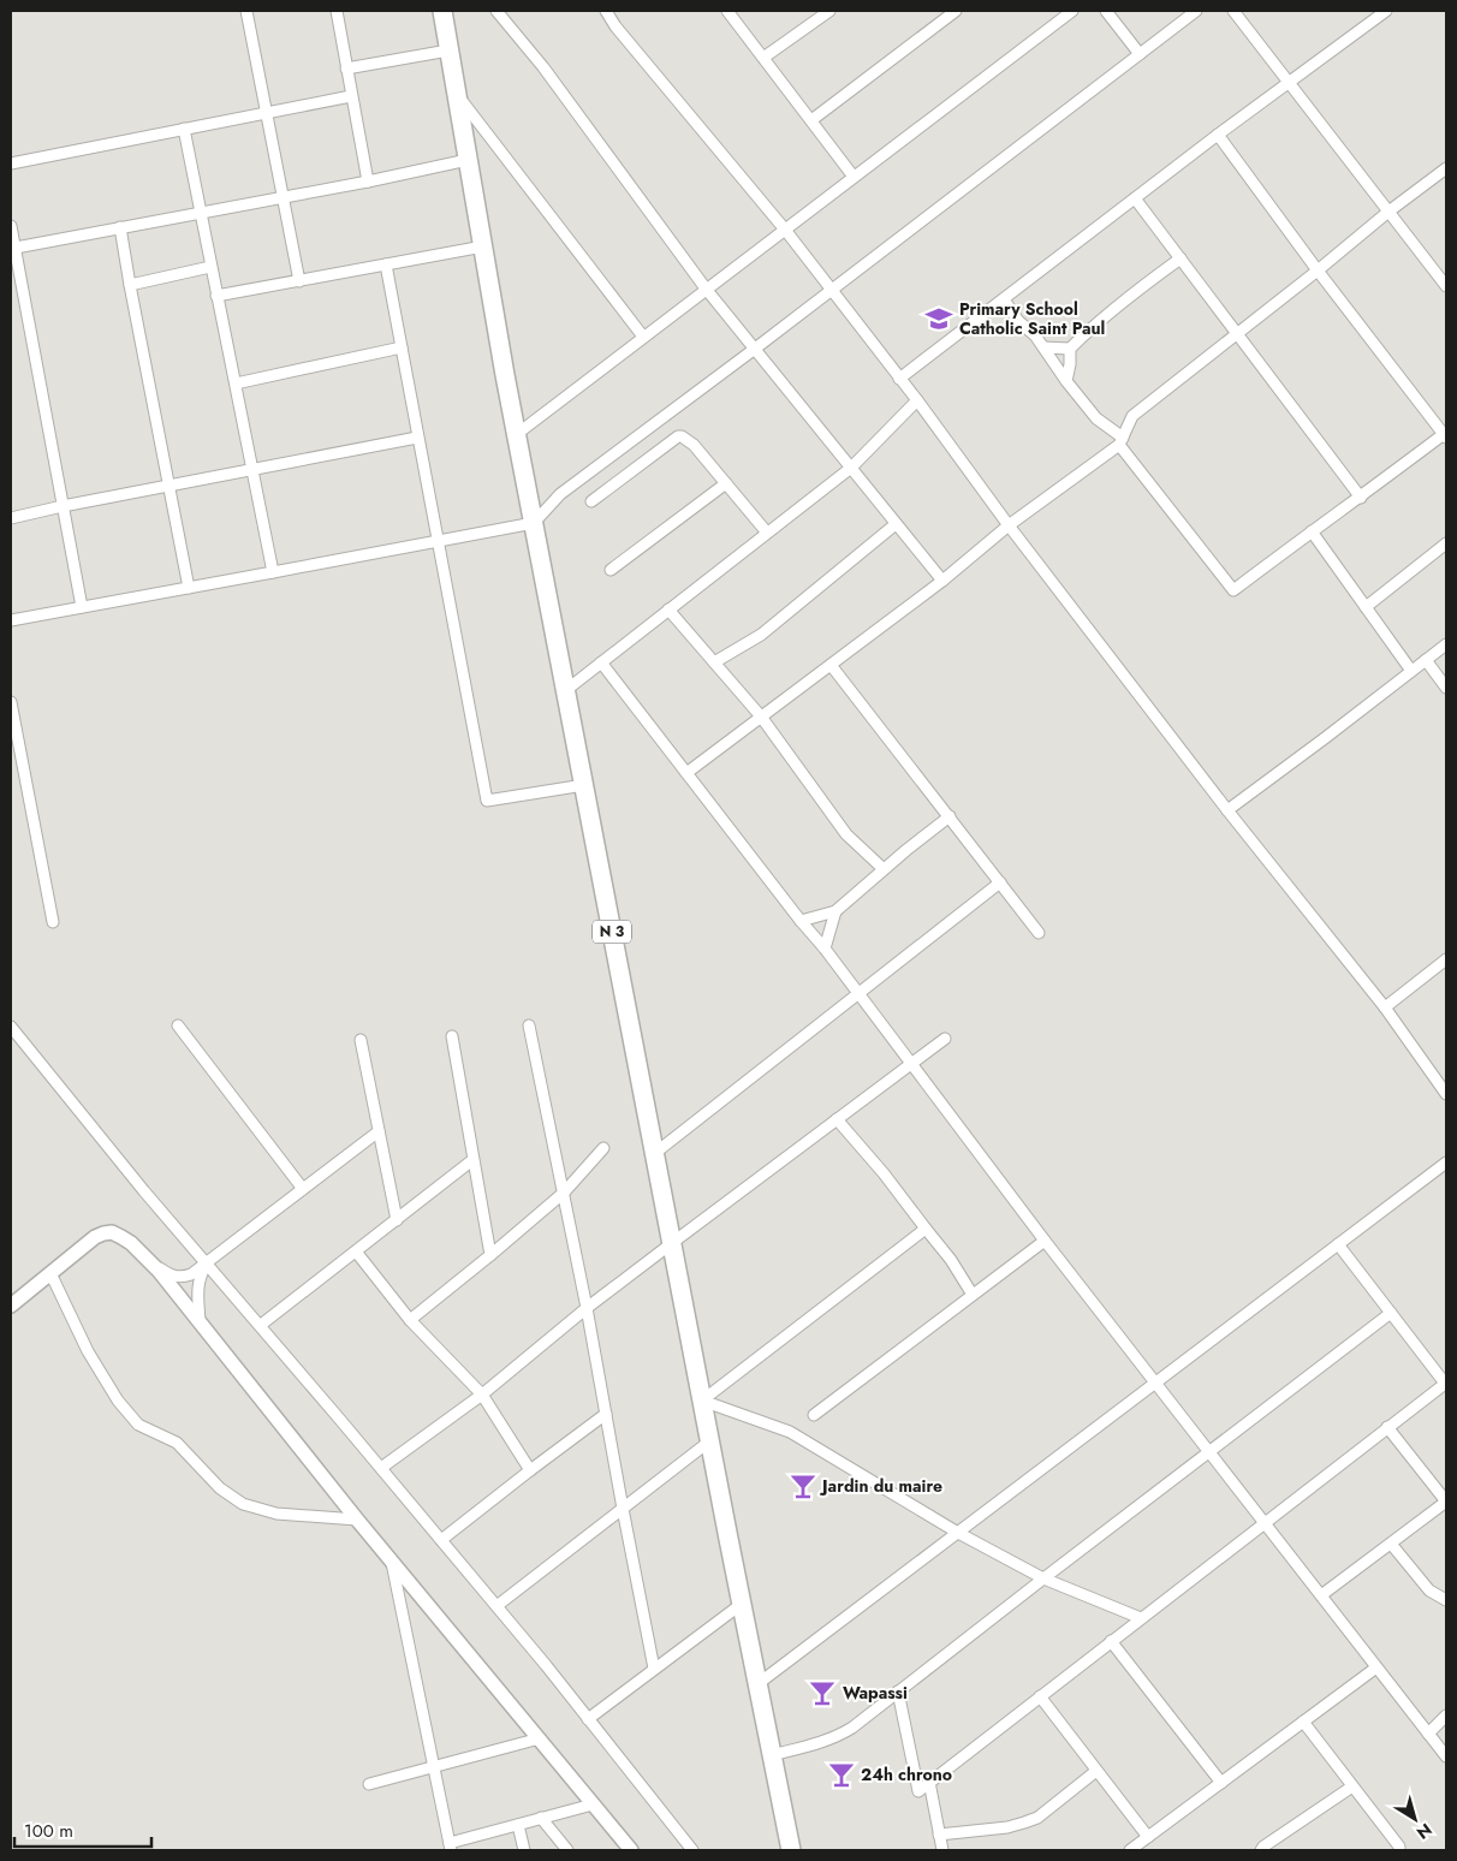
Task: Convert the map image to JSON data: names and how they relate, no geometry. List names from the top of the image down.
{
  "streets": {
    "main road": ["N 3"]
  },
  "places": {
    "school or university": ["Primary School Catholic Saint Paul"],
    "bar": ["Jardin du maire", "Wapassi", "24h chrono"]
  },
  "scale_bar": "100 m",
  "north": "bottom right"
}
